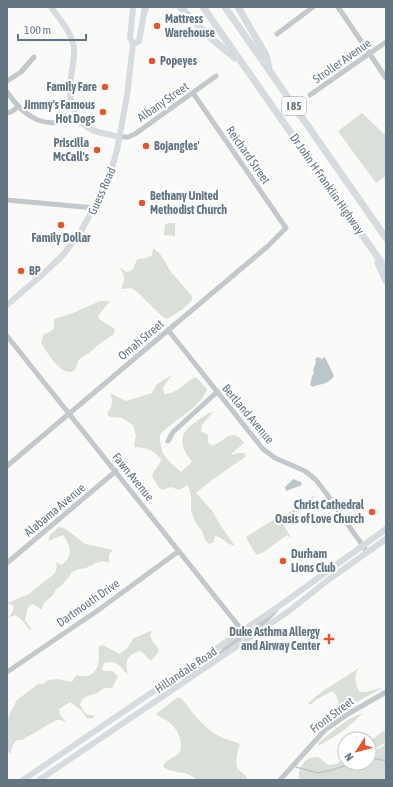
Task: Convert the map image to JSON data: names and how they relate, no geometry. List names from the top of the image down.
{
  "streets": {
    "highway": ["I 85", "Dr John H Franklin Highway"],
    "main road": ["Guess Road", "Hillandale Road"],
    "street": [
      "Stroller Avenue",
      "Albany Street",
      "Reichard Street",
      "Omah Street",
      "Bertland Avenue",
      "Fawn Avenue",
      "Alabama Avenue",
      "Dartmouth Drive",
      "Front Street"
    ]
  },
  "crossings": [
    ["Albany Street", "Reichard Street"],
    ["Albany Street", "Guess Road"],
    ["I 85", "Dr John H Franklin Highway"],
    ["Reichard Street", "Omah Street"],
    ["Omah Street", "Bertland Avenue"],
    ["Omah Street", "Fawn Avenue"],
    ["Bertland Avenue", "Hillandale Road"],
    ["Fawn Avenue", "Alabama Avenue"],
    ["Fawn Avenue", "Dartmouth Drive"],
    ["Fawn Avenue", "Hillandale Road"]
  ],
  "places": {
    "other": [
      "Mattress Warehouse",
      "Popeyes",
      "Family Fare",
      "Jimmy's Famous Hot Dogs",
      "Bojangles'",
      "Priscilla McCall's",
      "Bethany United Methodist Church",
      "Family Dollar",
      "BP",
      "Christ Cathedral Oasis of Love Church",
      "Durham Lions Club"
    ],
    "health": ["Duke Asthma Allergy and Airway Center"]
  },
  "scale_bar": "100 m",
  "north": "bottom left"
}
